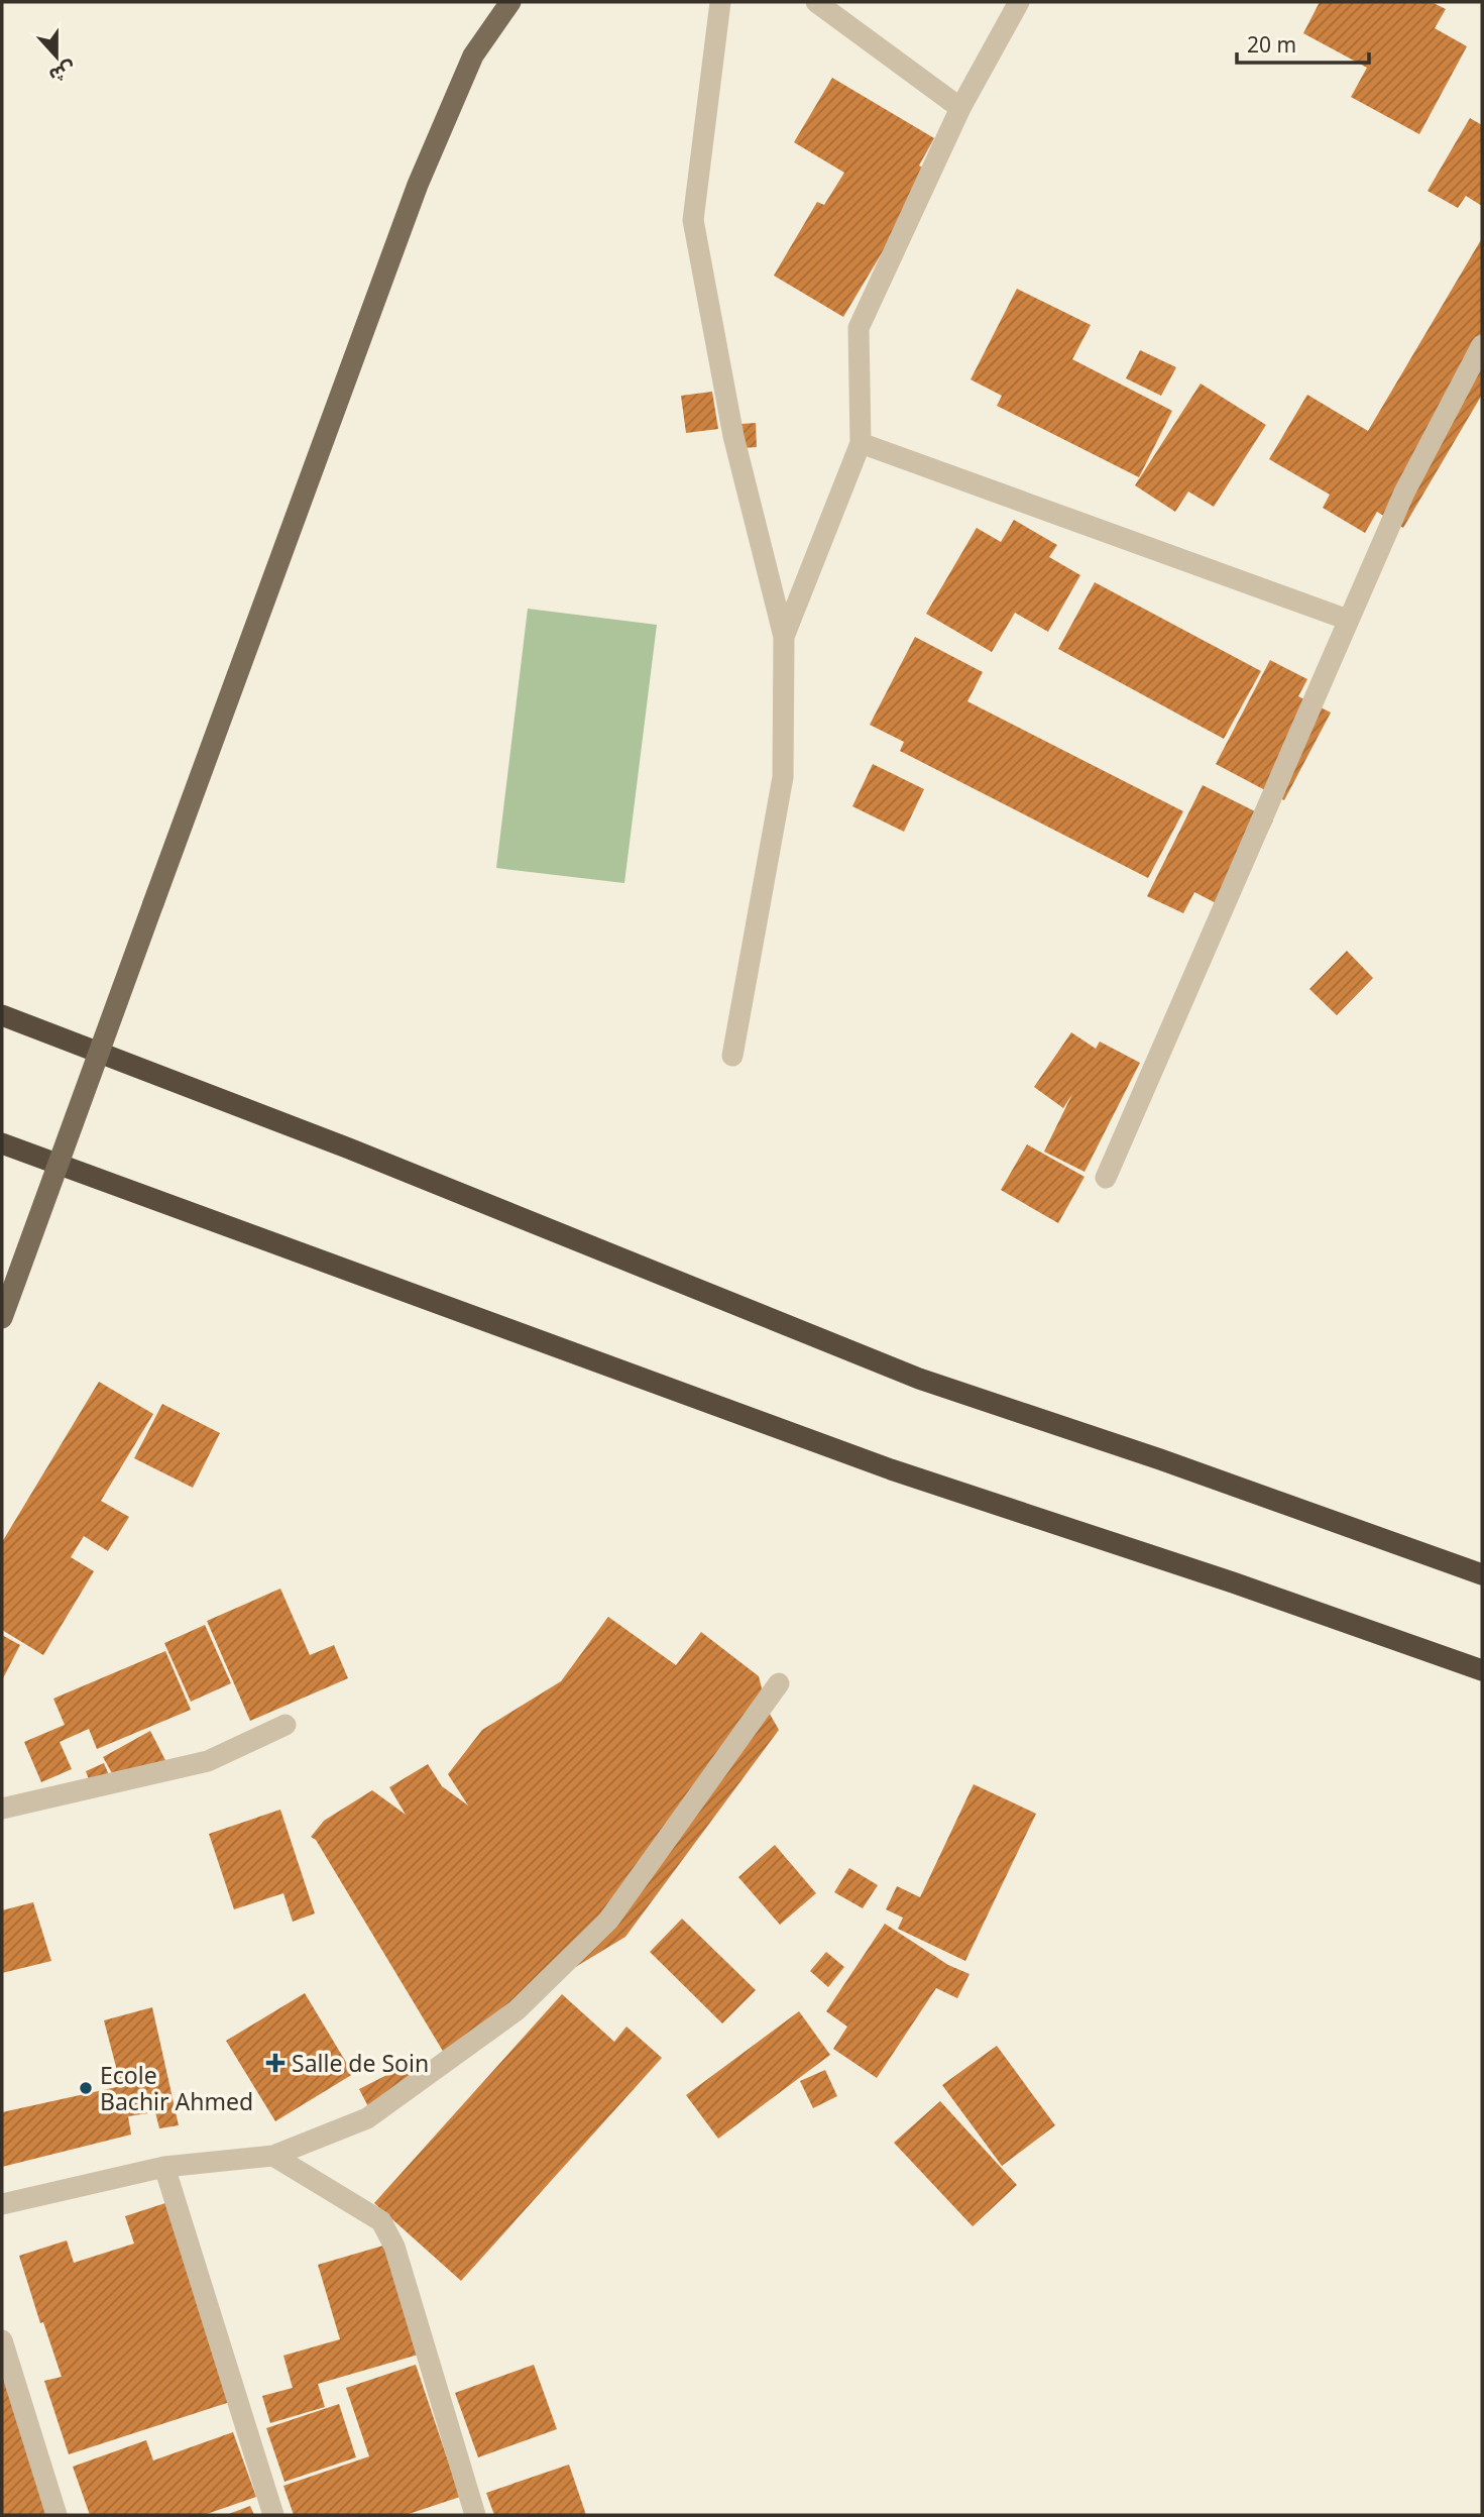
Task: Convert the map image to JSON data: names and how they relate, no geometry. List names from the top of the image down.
{
  "places": {
    "health": ["Salle de Soin"],
    "other": ["Ecole Bachir Ahmed"]
  },
  "scale_bar": "20 m",
  "north": "bottom"
}
